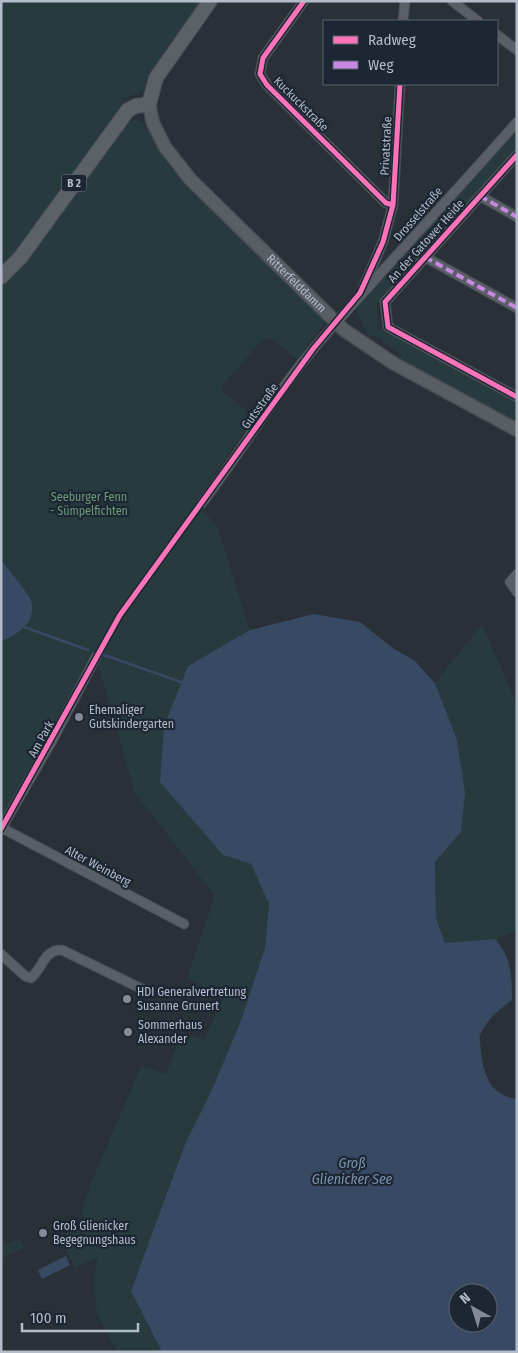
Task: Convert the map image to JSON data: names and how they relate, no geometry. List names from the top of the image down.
{
  "streets": {
    "main road": ["B 2", "Ritterfelddamm"],
    "street": [
      "Kuckuckstraße",
      "Privatstraße",
      "Drosselstraße",
      "An der Gatower Heide",
      "Gutsstraße",
      "Am Park",
      "Alter Weinberg"
    ]
  },
  "crossings": [
    ["Kuckuckstraße", "Privatstraße"],
    ["Privatstraße", "Drosselstraße"],
    ["B 2", "Ritterfelddamm"],
    ["Drosselstraße", "Ritterfelddamm"],
    ["Drosselstraße", "Gutsstraße"],
    ["Ritterfelddamm", "Gutsstraße"],
    ["Am Park", "Alter Weinberg"]
  ],
  "water": ["Groß Glienicker See"],
  "parks": ["Seeburger Fenn - Sümpelfichten"],
  "places": [
    "Ehemaliger Gutskindergarten",
    "HDI Generalvertretung Susanne Grunert",
    "Sommerhaus Alexander",
    "Groß Glienicker Begegnungshaus"
  ],
  "legend": ["Radweg", "Weg"],
  "scale_bar": "100 m",
  "north": "top left"
}
